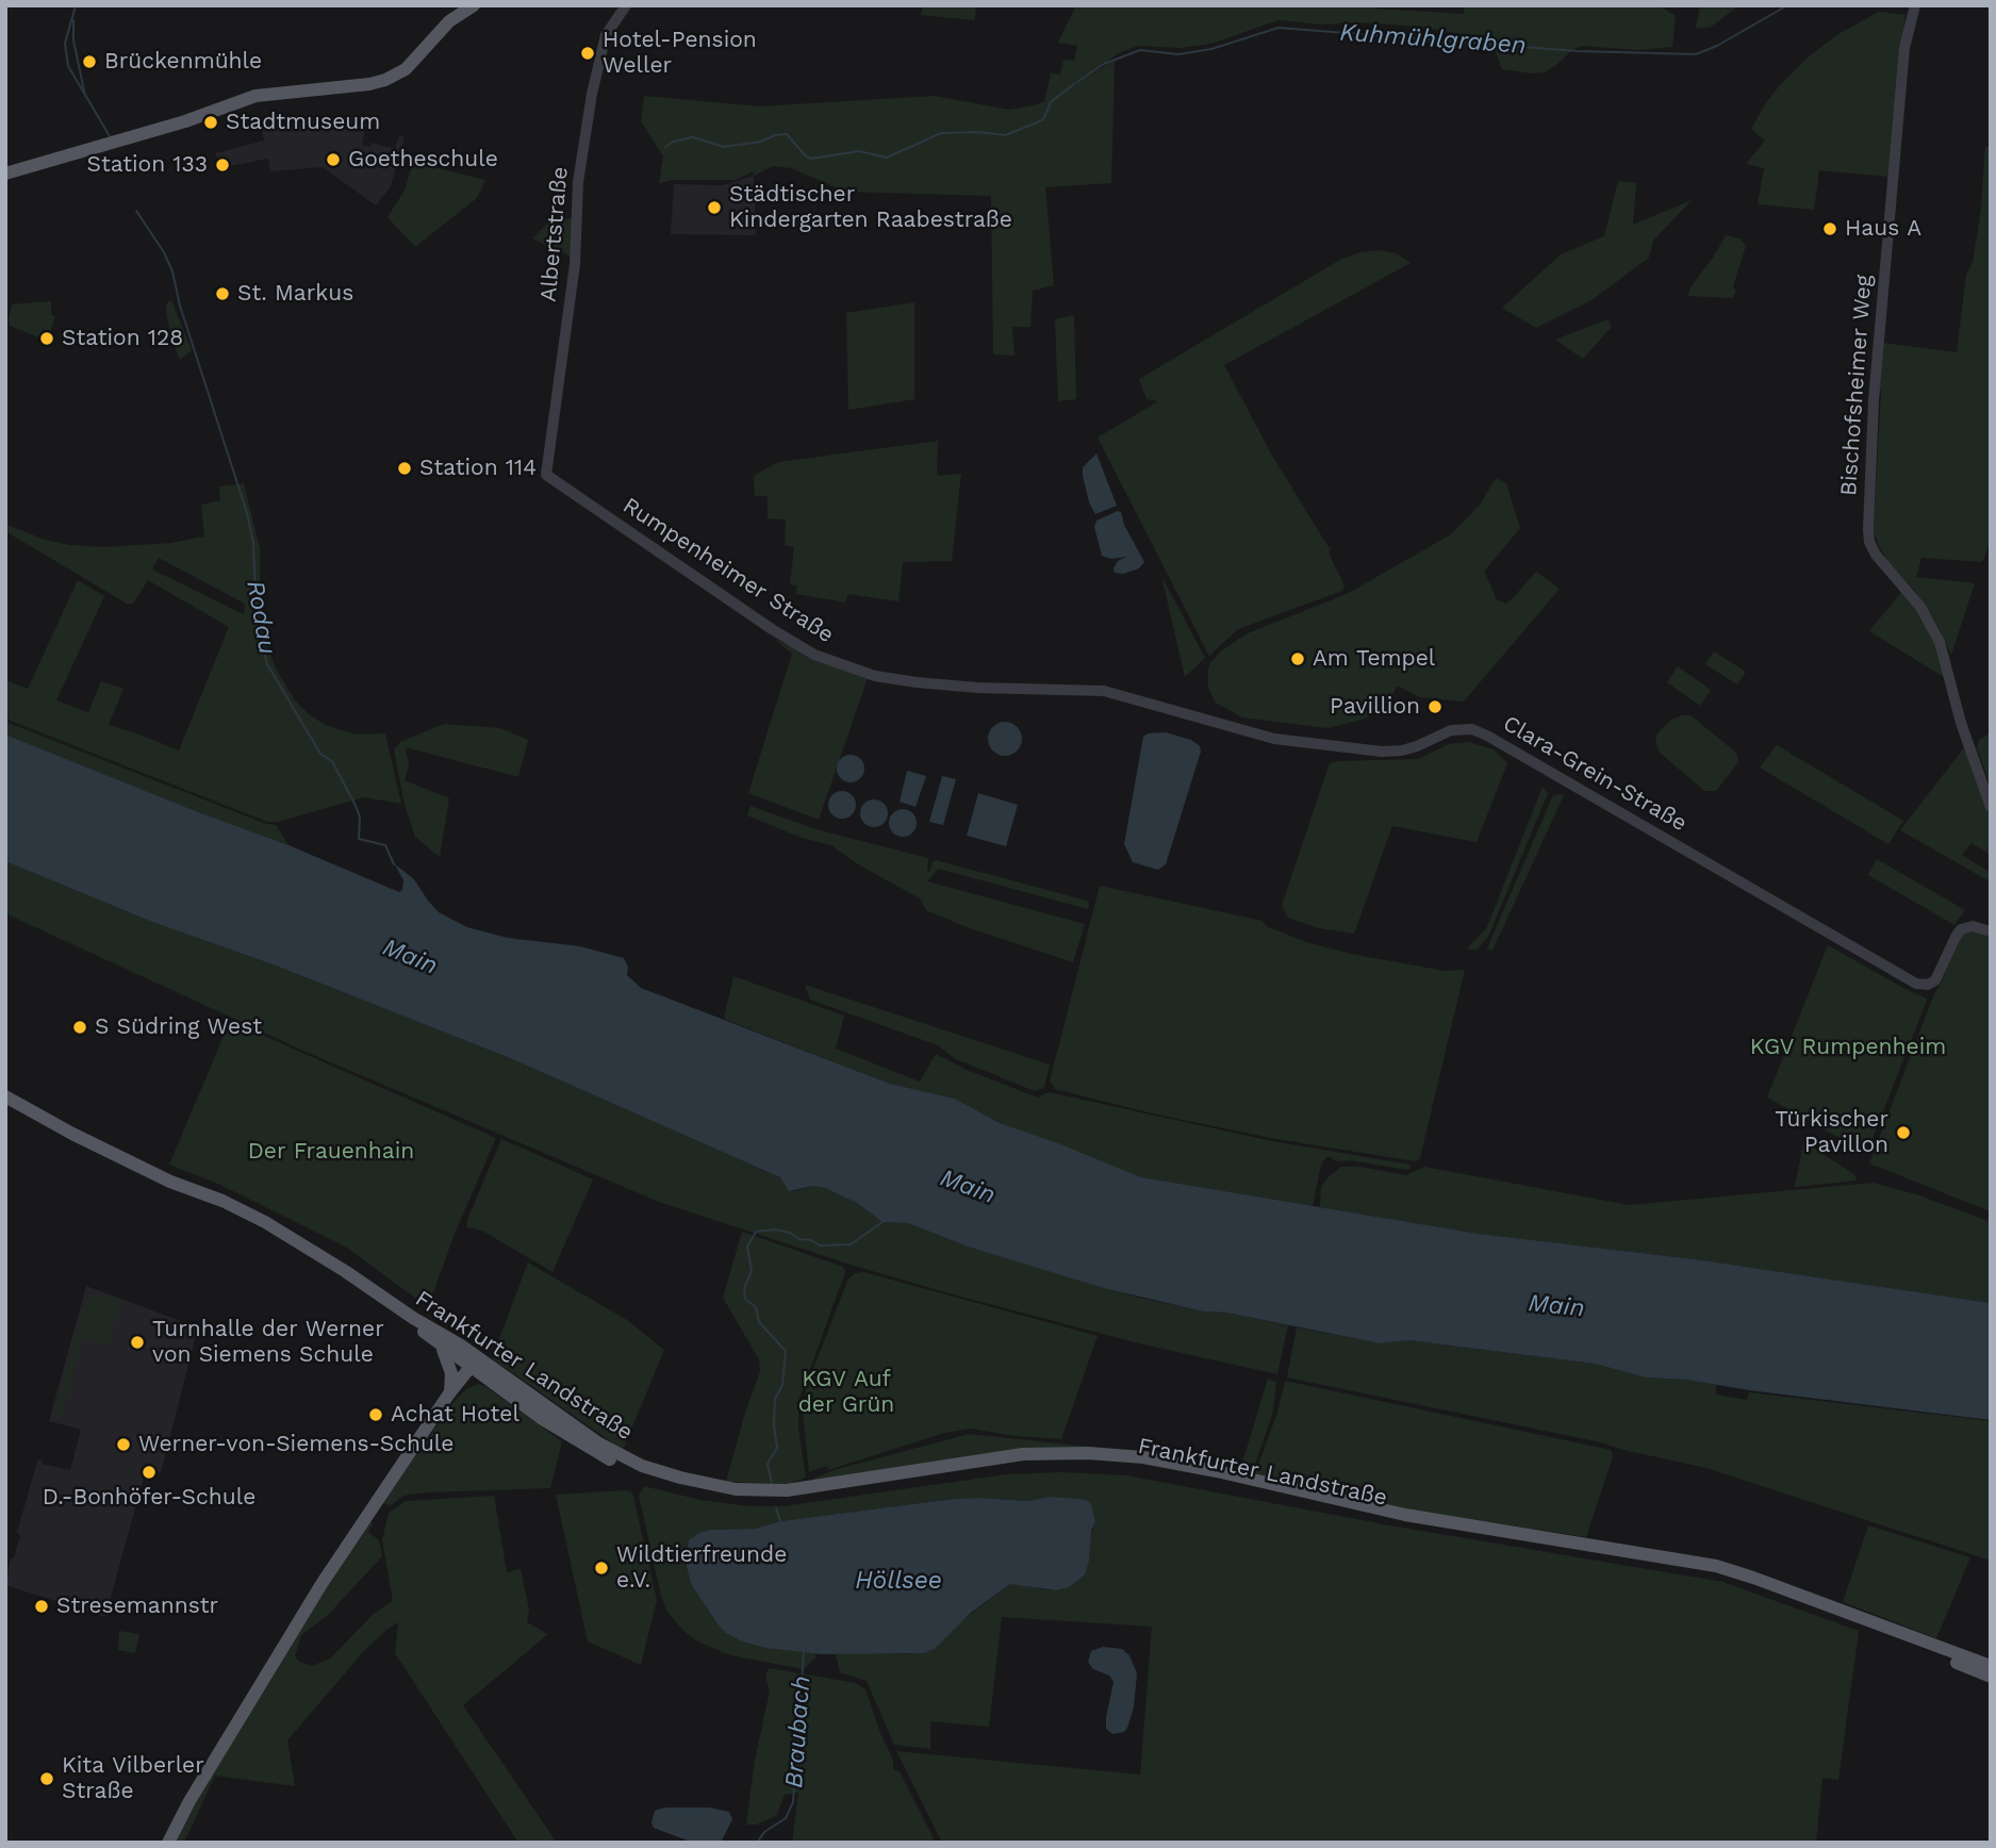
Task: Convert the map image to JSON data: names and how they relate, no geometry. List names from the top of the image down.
{
  "streets": {
    "main road": ["Frankfurter Landstraße"],
    "street": [
      "Albertstraße",
      "Bischofsheimer Weg",
      "Rumpenheimer Straße",
      "Clara-Grein-Straße"
    ]
  },
  "crossings": [
    ["Albertstraße", "Rumpenheimer Straße"],
    ["Rumpenheimer Straße", "Clara-Grein-Straße"]
  ],
  "water": [
    "Kuhmühlgraben",
    "Rodau",
    "Main",
    "Höllsee",
    "Braubach"
  ],
  "parks": ["KGV Rumpenheim", "Der Frauenhain", "KGV Auf der Grün"],
  "places": [
    "Hotel-Pension Weller",
    "Brückenmühle",
    "Stadtmuseum",
    "Goetheschule",
    "Station 133",
    "Städtischer Kindergarten Raabestraße",
    "Haus A",
    "St. Markus",
    "Station 128",
    "Station 114",
    "Am Tempel",
    "Pavillion",
    "S Südring West",
    "Türkischer Pavillon",
    "Turnhalle der Werner von Siemens Schule",
    "Achat Hotel",
    "Werner-von-Siemens-Schule",
    "D.-Bonhöfer-Schule",
    "Wildtierfreunde e.V.",
    "Stresemannstr",
    "Kita Vilberler Straße"
  ]
}
